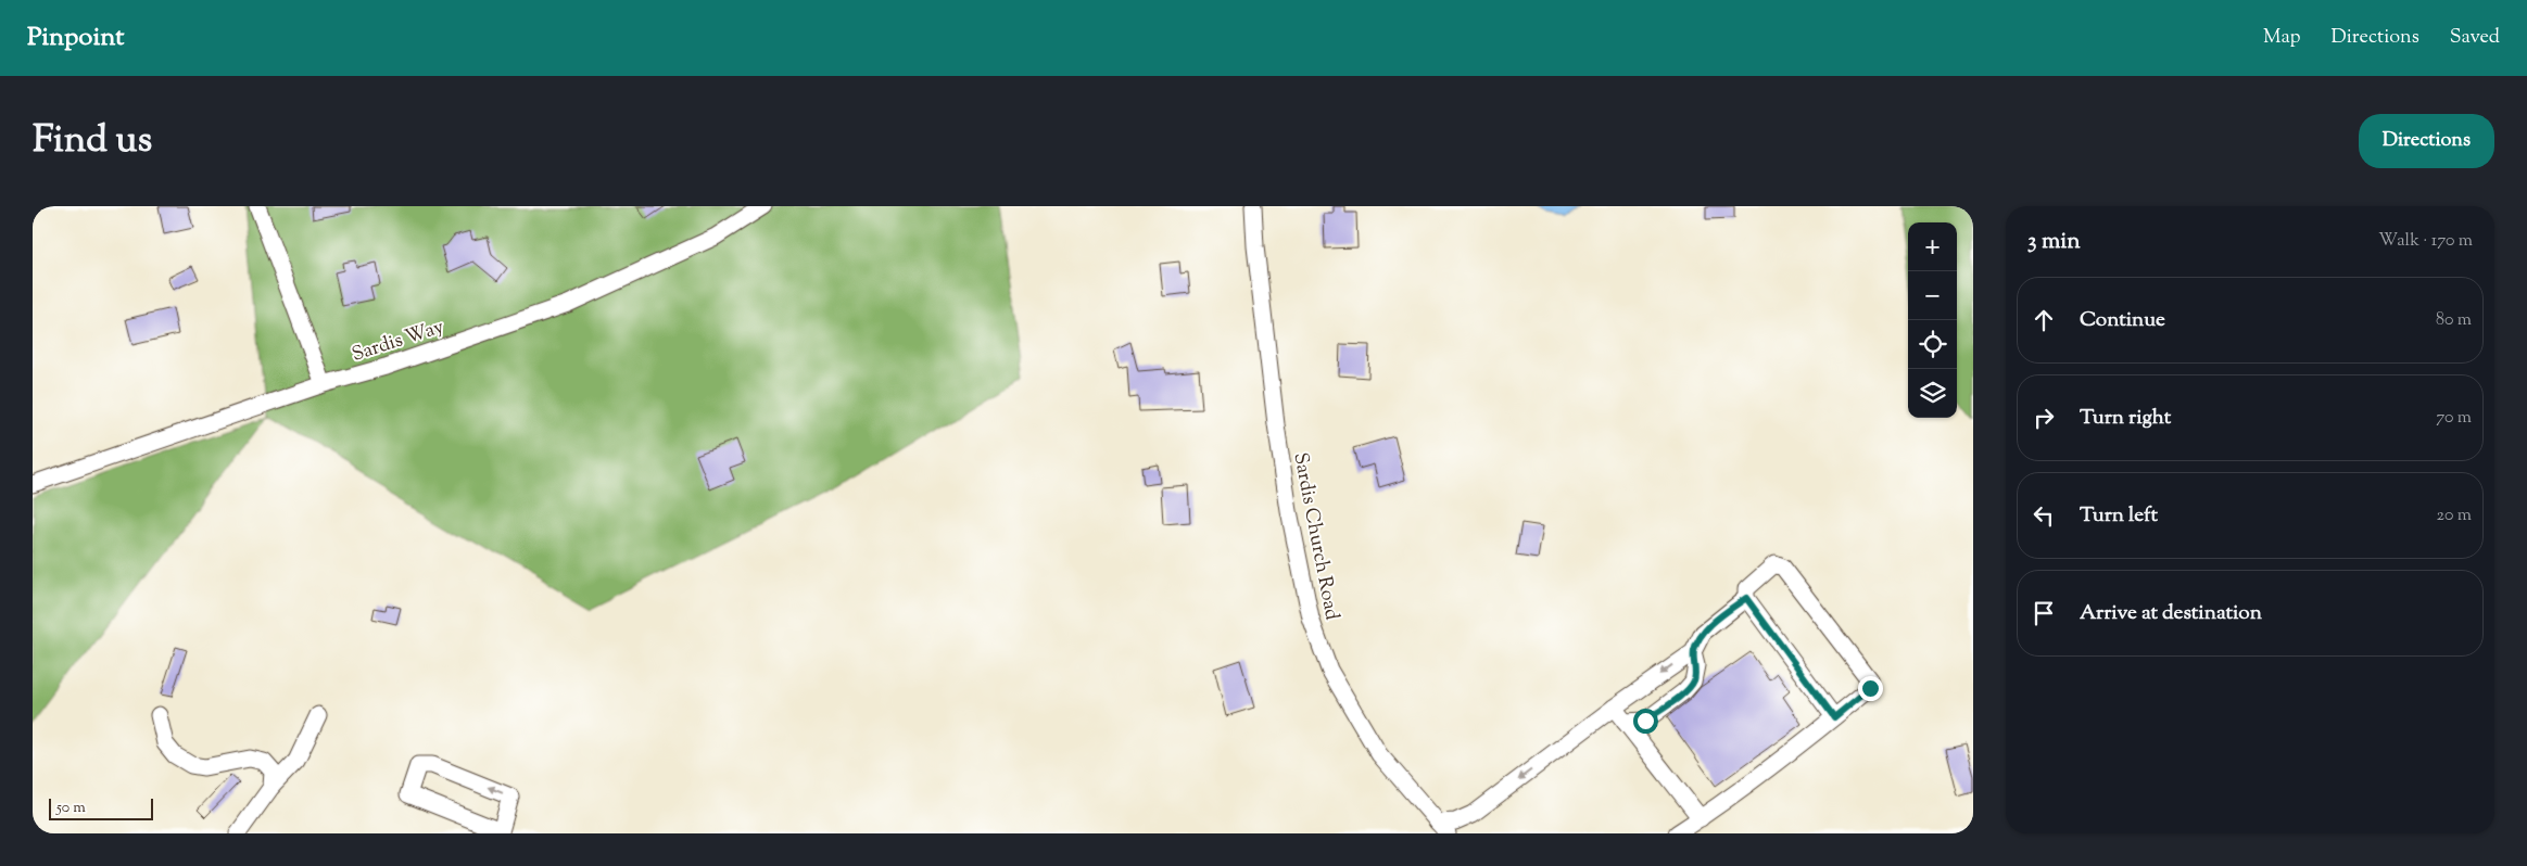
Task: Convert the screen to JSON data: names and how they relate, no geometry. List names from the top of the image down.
{
  "streets": {
    "street": ["Sardis Way", "Sardis Church Road"]
  },
  "scale_bar": "50 m",
  "page": {
    "header": "Pinpoint",
    "nav": ["Map", "Directions", "Saved"],
    "title": "Find us",
    "buttons": "Directions",
    "heading": ["3 min", "Walk · 170 m"],
    "map_buttons": ["+", "−"],
    "list": [
      ["Continue", "80 m"],
      ["Turn right", "70 m"],
      ["Turn left", "20 m"],
      "Arrive at destination"
    ],
    "scale": "50 m"
  }
}
